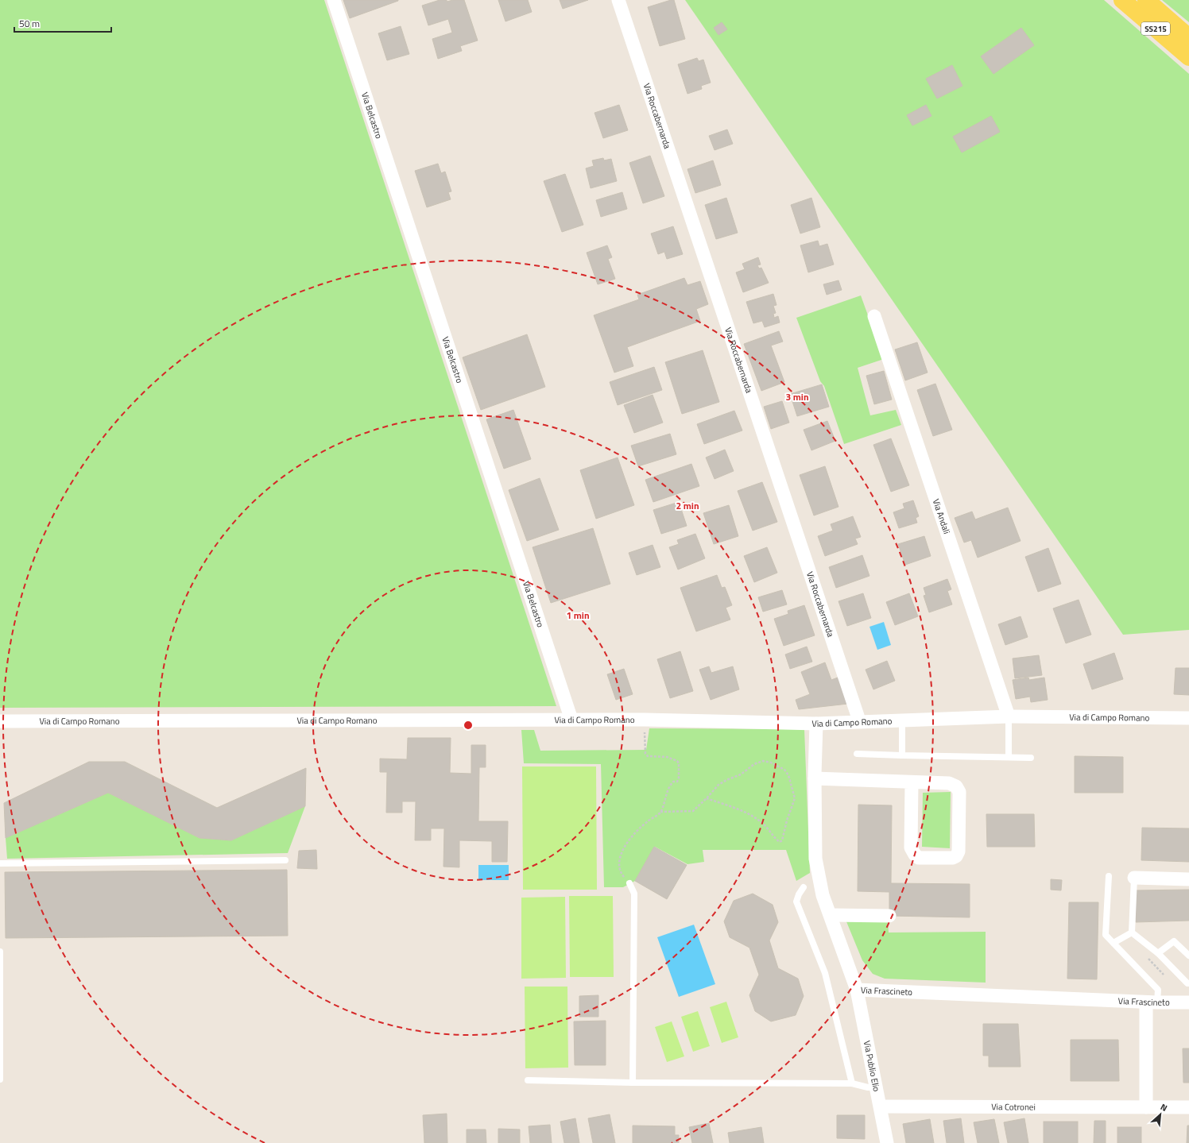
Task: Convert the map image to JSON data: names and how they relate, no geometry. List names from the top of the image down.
{
  "streets": {
    "main road": ["SS215"],
    "street": [
      "Via Belcastro",
      "Via Roccabernarda",
      "Via Andali",
      "Via di Campo Romano",
      "Via Frascineto",
      "Via Publio Elio",
      "Via Cotronei"
    ]
  },
  "crossings": [
    ["Via Belcastro", "Via di Campo Romano"],
    ["Via Roccabernarda", "Via di Campo Romano"],
    ["Via Andali", "Via di Campo Romano"],
    ["Via di Campo Romano", "Via Frascineto"],
    ["Via Frascineto", "Via Publio Elio"],
    ["Via Publio Elio", "Via Cotronei"]
  ],
  "scale_bar": "50 m",
  "north": "top right",
  "rings": ["3 min", "2 min", "1 min"]
}
